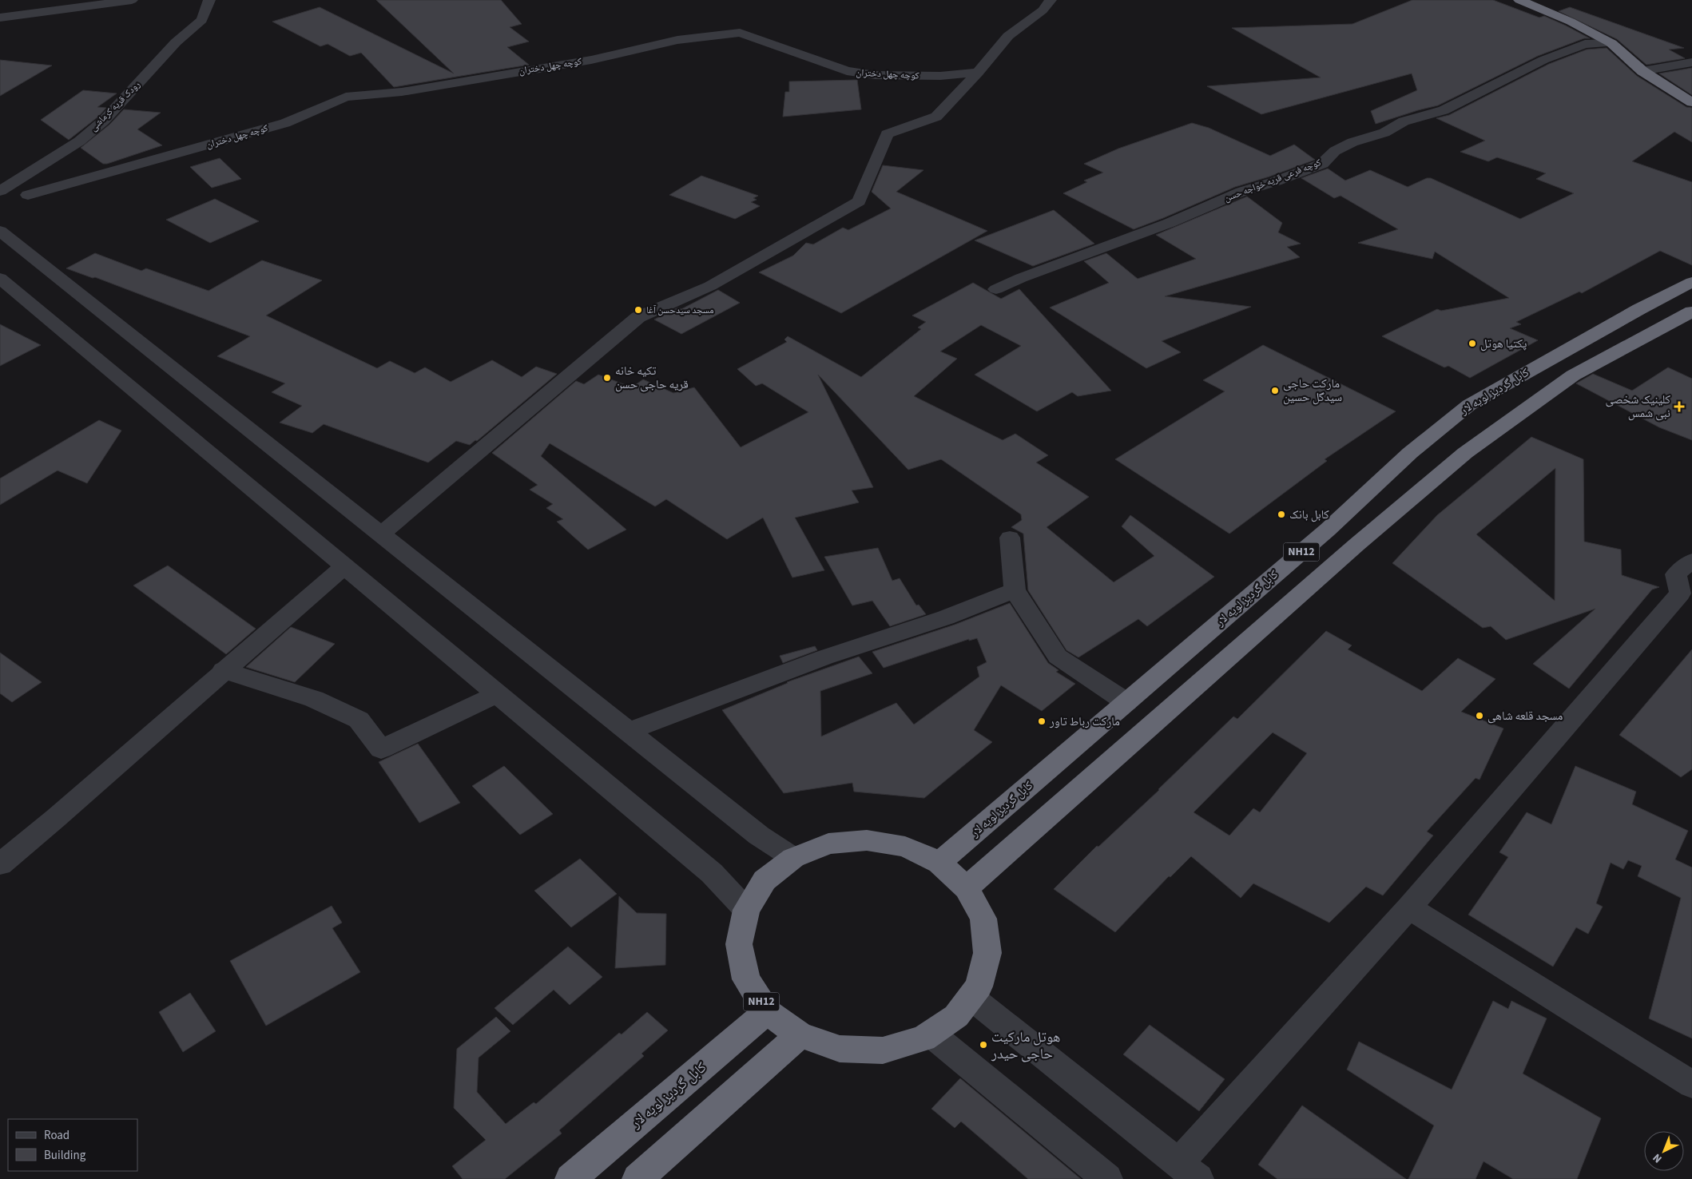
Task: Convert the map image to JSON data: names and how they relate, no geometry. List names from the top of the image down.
{
  "streets": {
    "highway": ["کابل گردیز لویه لار", "NH12"],
    "street": ["کوچه چهل دختران", "رودک قریه کرماشی", "کوچه فرعی قریه خواجه حسن"]
  },
  "crossings": [
    ["کابل گردیز لویه لار", "NH12"]
  ],
  "places": {
    "other": [
      "مسجد سیدحسن آغا",
      "پکتیا هوتل",
      "تکیه خانه قریه حاجی حسن",
      "مارکت حاجی سیدگل حسین",
      "کابل بانک",
      "مسجد قلعه شاهی",
      "مارکت رباط تاور",
      "هوتل مارکیت حاجی حیدر"
    ],
    "health": ["کلینیک شخصی نبی شمس"]
  },
  "legend": ["Road", "Building"],
  "north": "bottom left"
}
